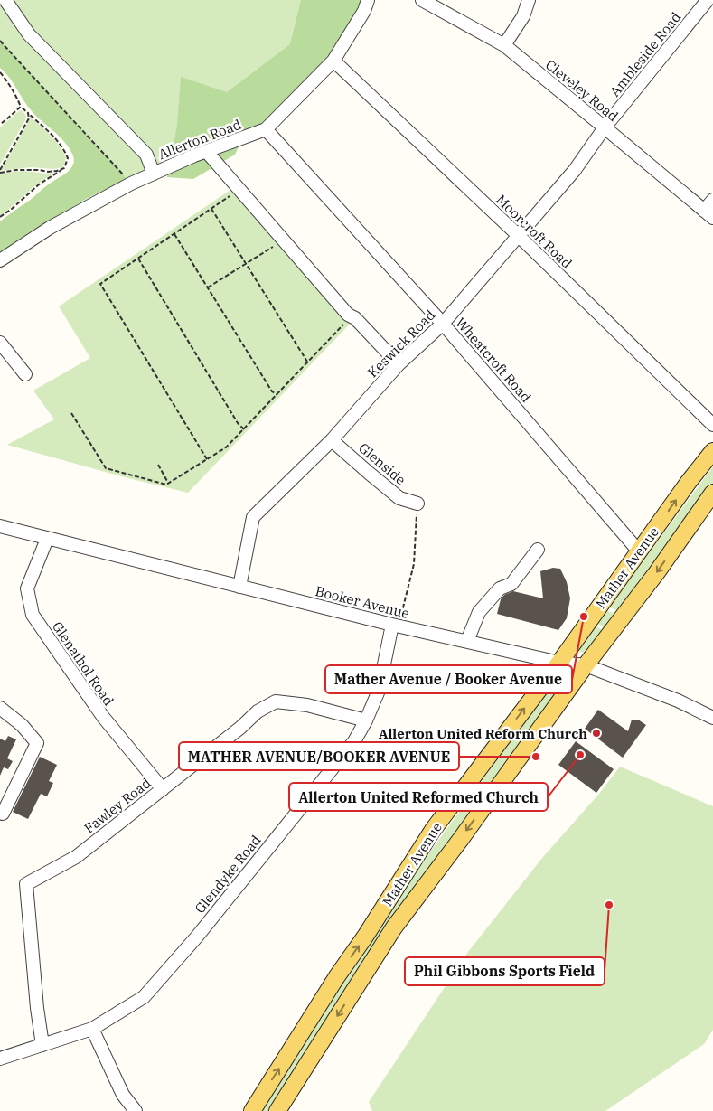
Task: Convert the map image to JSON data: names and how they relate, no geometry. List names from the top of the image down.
{
  "streets": {
    "main road": ["Mather Avenue"],
    "street": [
      "Ambleside Road",
      "Cleveley Road",
      "Allerton Road",
      "Moorcroft Road",
      "Keswick Road",
      "Wheatcroft Road",
      "Glenside",
      "Booker Avenue",
      "Glenathol Road",
      "Fawley Road",
      "Glendyke Road"
    ]
  },
  "crossings": [
    ["Ambleside Road", "Cleveley Road"],
    ["Ambleside Road", "Keswick Road"],
    ["Cleveley Road", "Keswick Road"],
    ["Allerton Road", "Moorcroft Road"],
    ["Allerton Road", "Wheatcroft Road"],
    ["Moorcroft Road", "Keswick Road"],
    ["Keswick Road", "Wheatcroft Road"],
    ["Keswick Road", "Glenside"],
    ["Keswick Road", "Booker Avenue"],
    ["Wheatcroft Road", "Mather Avenue"],
    ["Mather Avenue", "Booker Avenue"],
    ["Booker Avenue", "Glenathol Road"],
    ["Booker Avenue", "Glendyke Road"],
    ["Glenathol Road", "Fawley Road"],
    ["Fawley Road", "Glendyke Road"]
  ],
  "places": [
    "Mather Avenue / Booker Avenue",
    "Allerton United Reform Church",
    "Allerton United Reformed Church",
    "MATHER AVENUE/BOOKER AVENUE",
    "Phil Gibbons Sports Field"
  ]
}
